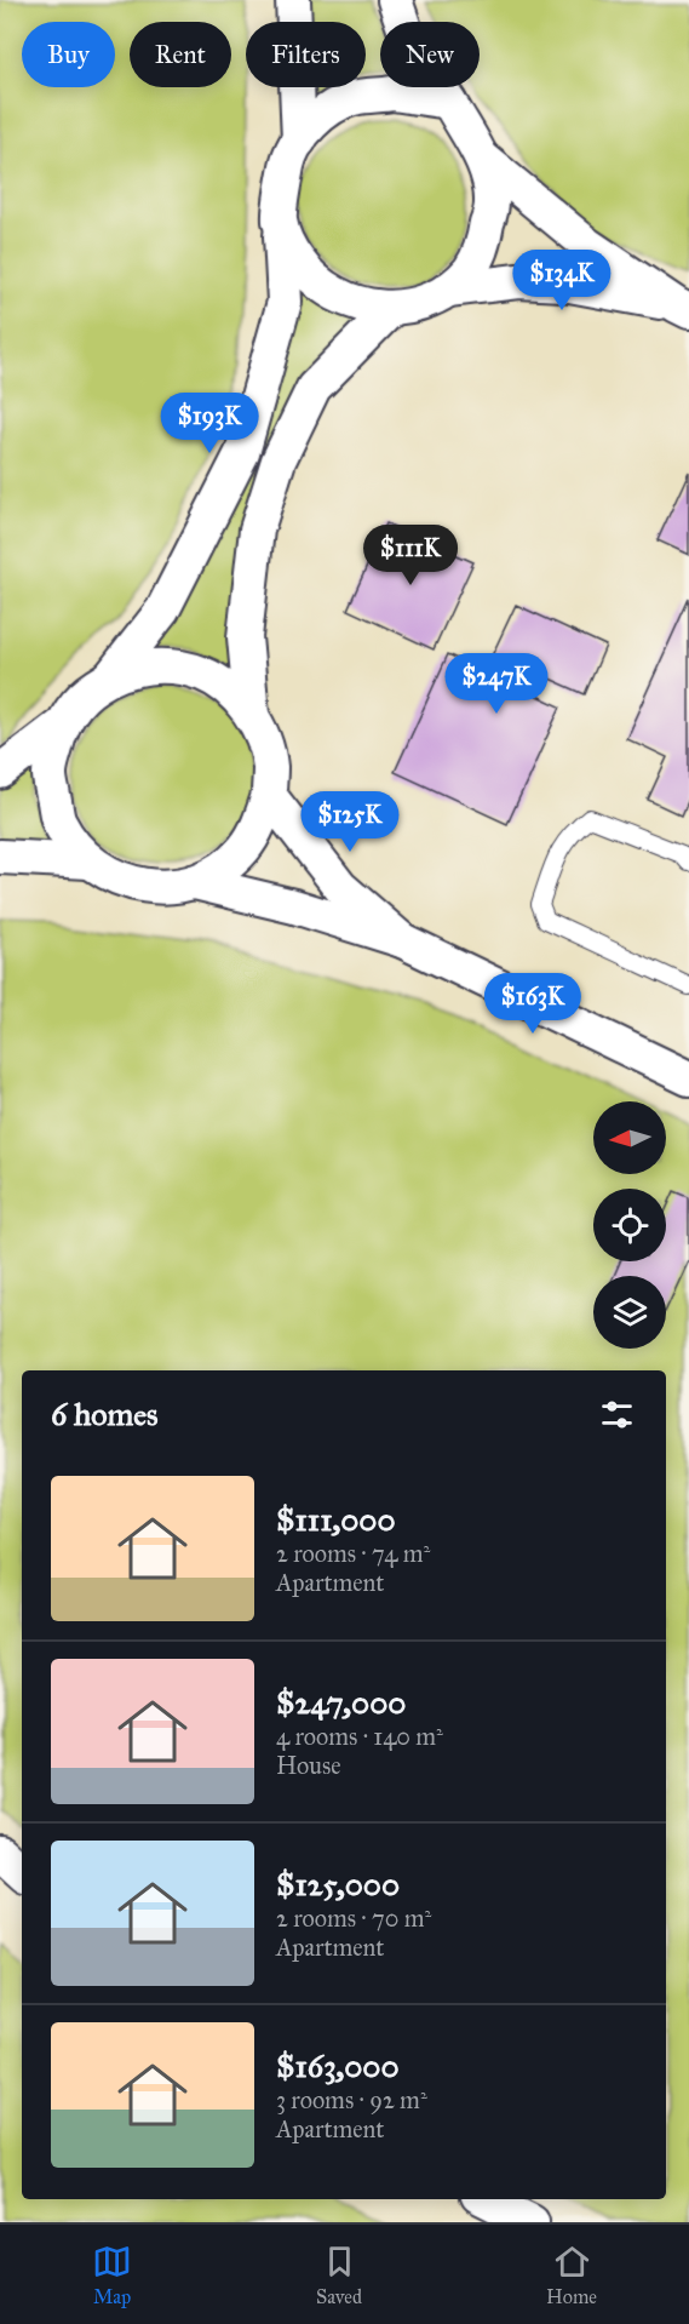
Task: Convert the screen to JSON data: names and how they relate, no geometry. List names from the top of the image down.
{
  "north": "left",
  "page": {
    "chip": [
      "Buy",
      "Rent",
      "Filters",
      "New"
    ],
    "price": [
      "$134K",
      "$193K",
      "$111K",
      "$247K",
      "$125K",
      "$163K"
    ],
    "heading": "6 homes",
    "list": [
      {
        "name": "$111,000",
        "note": "2 rooms · 74 m² · Apartment"
      },
      {
        "name": "$247,000",
        "note": "4 rooms · 140 m² · House"
      },
      {
        "name": "$125,000",
        "note": "2 rooms · 70 m² · Apartment"
      },
      {
        "name": "$163,000",
        "note": "3 rooms · 92 m² · Apartment"
      }
    ],
    "tabs": ["Map", "Saved", "Home"]
  }
}
